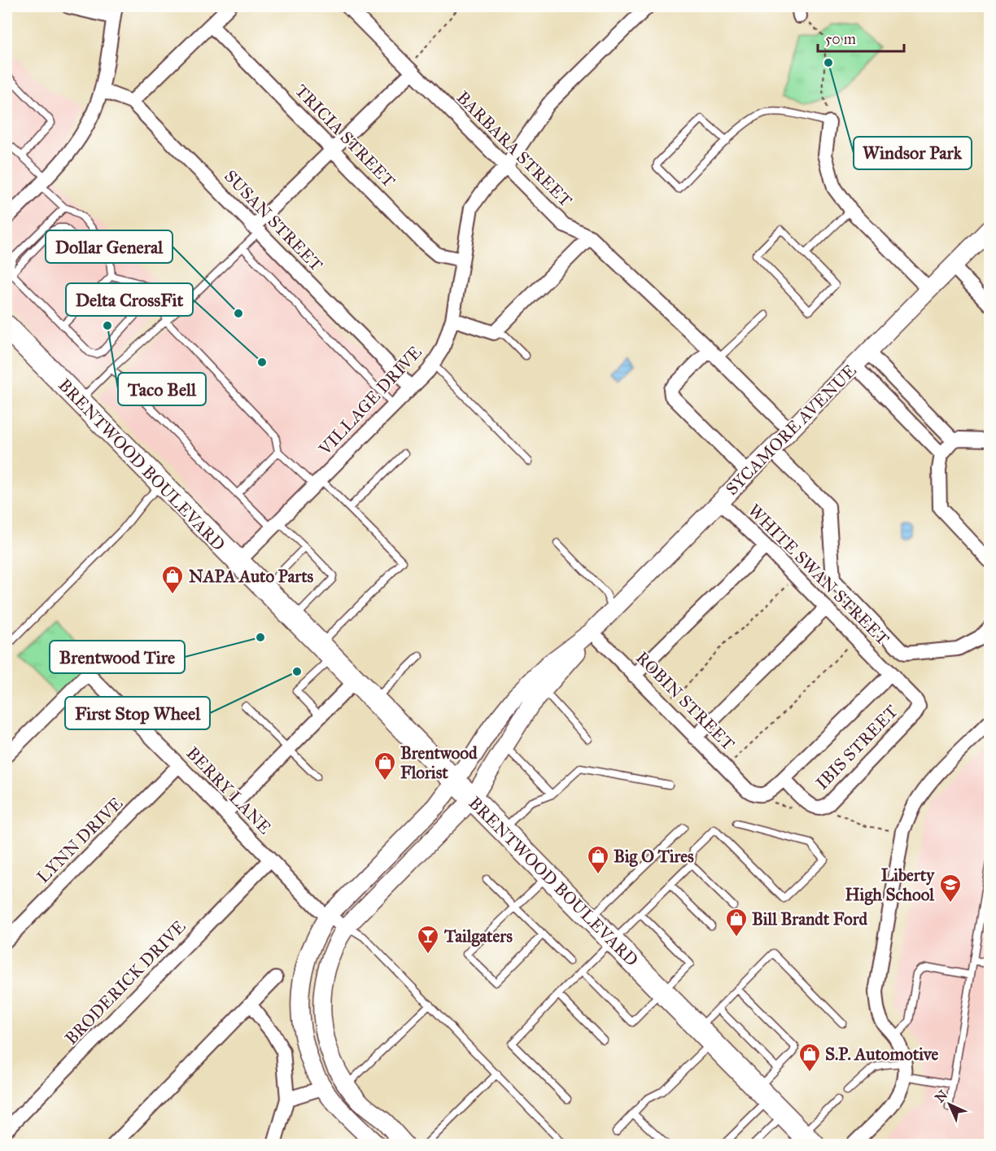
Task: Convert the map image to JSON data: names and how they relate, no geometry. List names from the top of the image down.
{
  "streets": {
    "main road": ["BRENTWOOD BOULEVARD"],
    "street": [
      "TRICIA STREET",
      "BARBARA STREET",
      "SUSAN STREET",
      "VILLAGE DRIVE",
      "SYCAMORE AVENUE",
      "WHITE SWAN STREET",
      "ROBIN STREET",
      "IBIS STREET",
      "BERRY LANE",
      "LYNN DRIVE",
      "BRODERICK DRIVE"
    ]
  },
  "crossings": [
    ["TRICIA STREET", "VILLAGE DRIVE"],
    ["BARBARA STREET", "VILLAGE DRIVE"],
    ["BARBARA STREET", "SYCAMORE AVENUE"],
    ["SUSAN STREET", "VILLAGE DRIVE"],
    ["VILLAGE DRIVE", "BRENTWOOD BOULEVARD"],
    ["SYCAMORE AVENUE", "BRENTWOOD BOULEVARD"],
    ["SYCAMORE AVENUE", "WHITE SWAN STREET"],
    ["SYCAMORE AVENUE", "ROBIN STREET"],
    ["SYCAMORE AVENUE", "BERRY LANE"],
    ["WHITE SWAN STREET", "IBIS STREET"],
    ["ROBIN STREET", "IBIS STREET"],
    ["BERRY LANE", "LYNN DRIVE"],
    ["BERRY LANE", "BRODERICK DRIVE"]
  ],
  "places": {
    "other": [
      "Windsor Park",
      "Dollar General",
      "Taco Bell",
      "Delta CrossFit",
      "Brentwood Tire",
      "First Stop Wheel"
    ],
    "shop": [
      "NAPA Auto Parts",
      "Brentwood Florist",
      "Big O Tires",
      "Bill Brandt Ford",
      "S.P. Automotive"
    ],
    "school or university": ["Liberty High School"],
    "bar": ["Tailgaters"]
  },
  "scale_bar": "50 m",
  "north": "top left"
}
